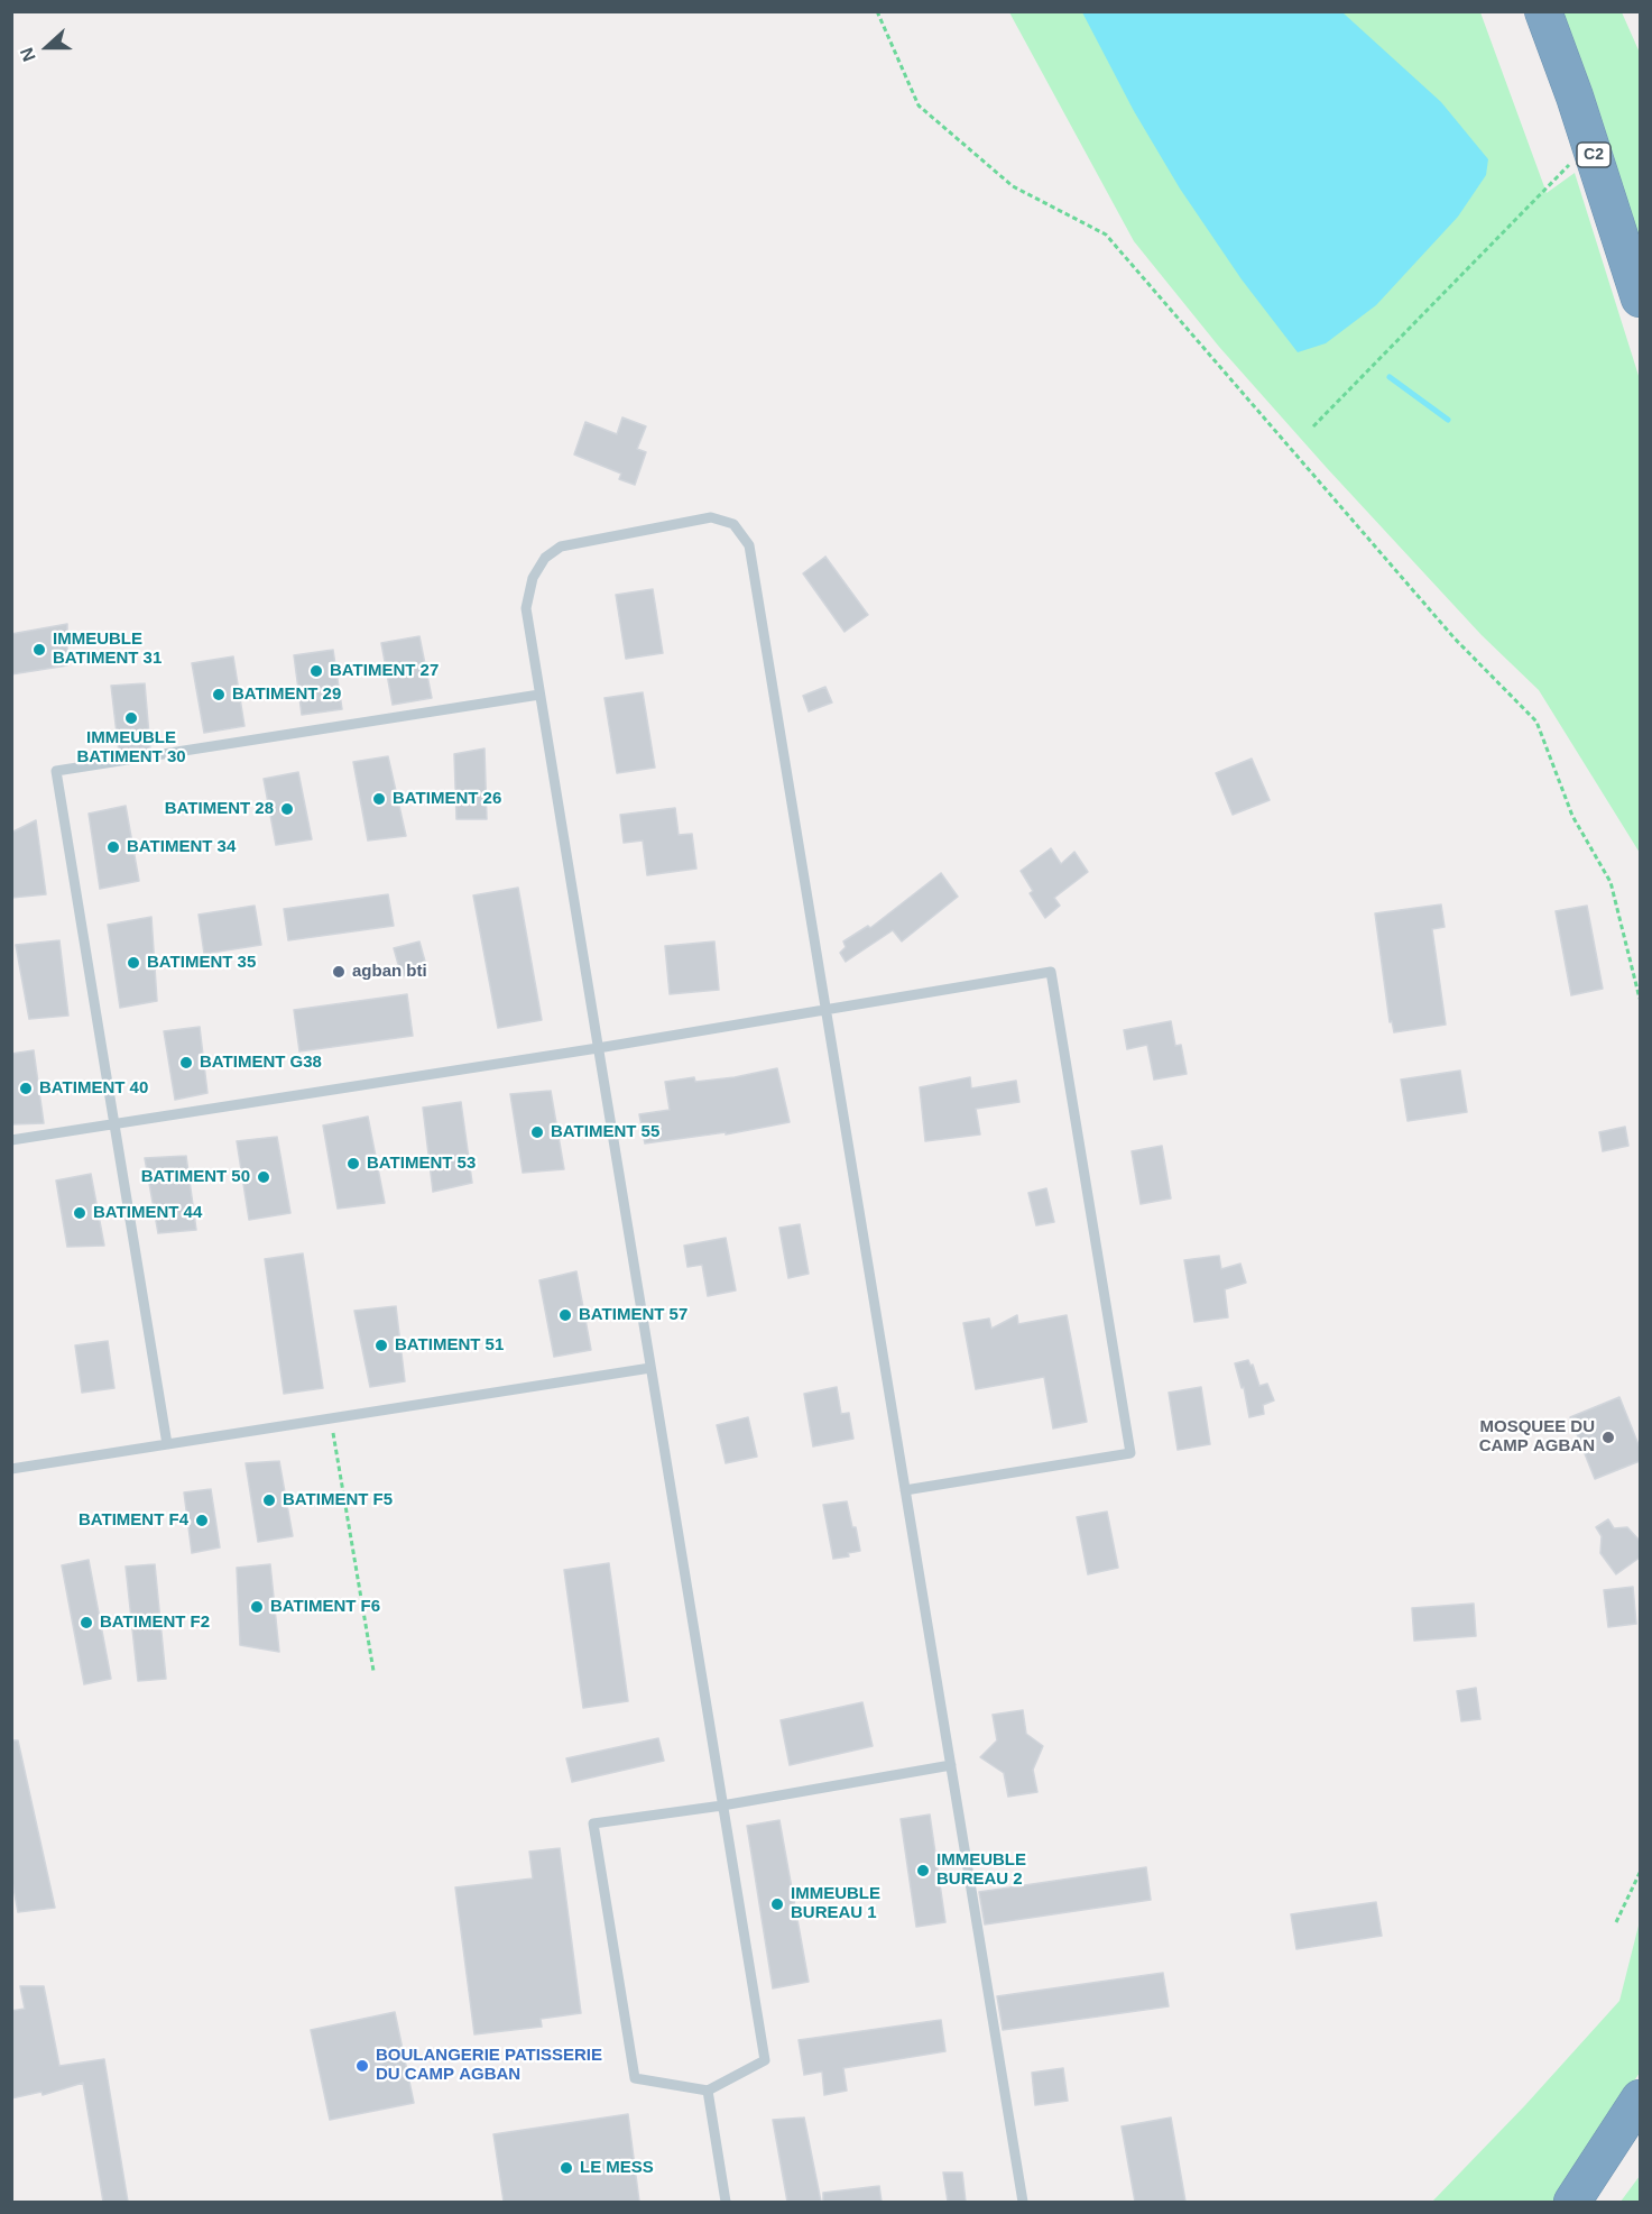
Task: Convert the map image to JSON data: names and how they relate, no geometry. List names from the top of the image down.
{
  "streets": {
    "highway": ["C2"]
  },
  "places": [
    "IMMEUBLE BATIMENT 31",
    "BATIMENT 27",
    "BATIMENT 29",
    "IMMEUBLE BATIMENT 30",
    "BATIMENT 26",
    "BATIMENT 28",
    "BATIMENT 34",
    "BATIMENT 35",
    "agban bti",
    "BATIMENT G38",
    "BATIMENT 40",
    "BATIMENT 55",
    "BATIMENT 53",
    "BATIMENT 50",
    "BATIMENT 44",
    "BATIMENT 57",
    "BATIMENT 51",
    "MOSQUEE DU CAMP AGBAN",
    "BATIMENT F5",
    "BATIMENT F4",
    "BATIMENT F6",
    "BATIMENT F2",
    "IMMEUBLE BUREAU 2",
    "IMMEUBLE BUREAU 1",
    "BOULANGERIE PATISSERIE DU CAMP AGBAN",
    "LE MESS"
  ],
  "north": "left"
}
